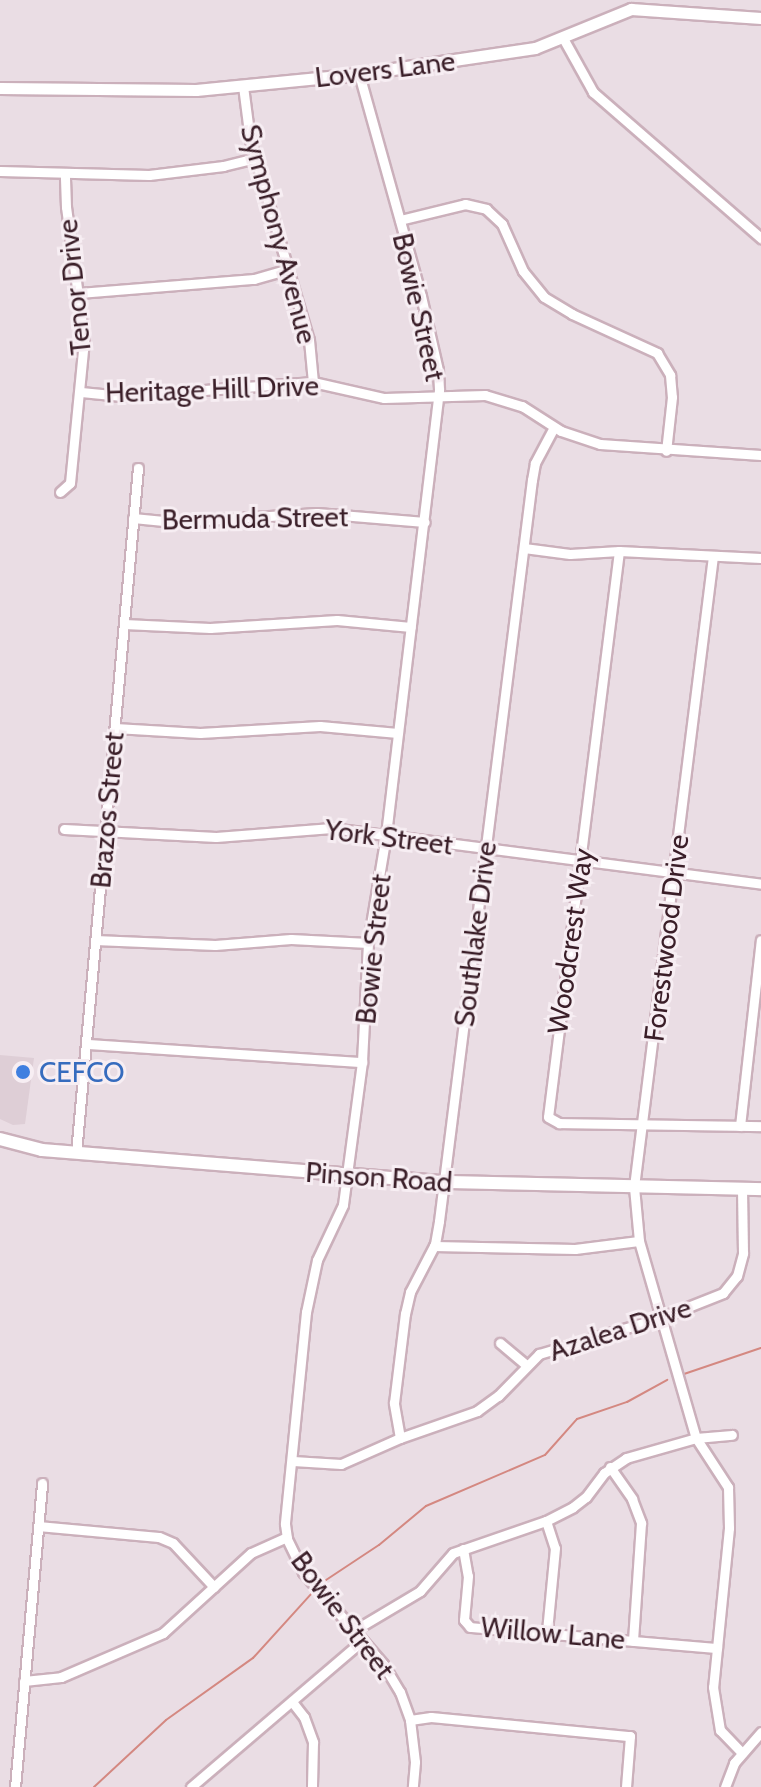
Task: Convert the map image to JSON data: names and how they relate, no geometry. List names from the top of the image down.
{
  "streets": {
    "main road": ["Pinson Road"],
    "street": [
      "Lovers Lane",
      "Symphony Avenue",
      "Tenor Drive",
      "Bowie Street",
      "Heritage Hill Drive",
      "Bermuda Street",
      "Brazos Street",
      "York Street",
      "Southlake Drive",
      "Forestwood Drive",
      "Woodcrest Way",
      "Azalea Drive",
      "Willow Lane"
    ]
  },
  "crossings": [
    ["Lovers Lane", "Symphony Avenue"],
    ["Lovers Lane", "Bowie Street"],
    ["Symphony Avenue", "Heritage Hill Drive"],
    ["Tenor Drive", "Heritage Hill Drive"],
    ["Bowie Street", "Heritage Hill Drive"],
    ["Bowie Street", "Bermuda Street"],
    ["Bowie Street", "York Street"],
    ["Bowie Street", "Pinson Road"],
    ["Bowie Street", "Azalea Drive"],
    ["Heritage Hill Drive", "Southlake Drive"],
    ["Bermuda Street", "Brazos Street"],
    ["Brazos Street", "York Street"],
    ["Brazos Street", "Pinson Road"],
    ["York Street", "Southlake Drive"],
    ["York Street", "Forestwood Drive"],
    ["York Street", "Woodcrest Way"],
    ["Southlake Drive", "Pinson Road"],
    ["Southlake Drive", "Azalea Drive"],
    ["Forestwood Drive", "Woodcrest Way"],
    ["Forestwood Drive", "Pinson Road"],
    ["Forestwood Drive", "Azalea Drive"],
    ["Forestwood Drive", "Willow Lane"],
    ["Pinson Road", "Azalea Drive"]
  ],
  "places": ["CEFCO"]
}
